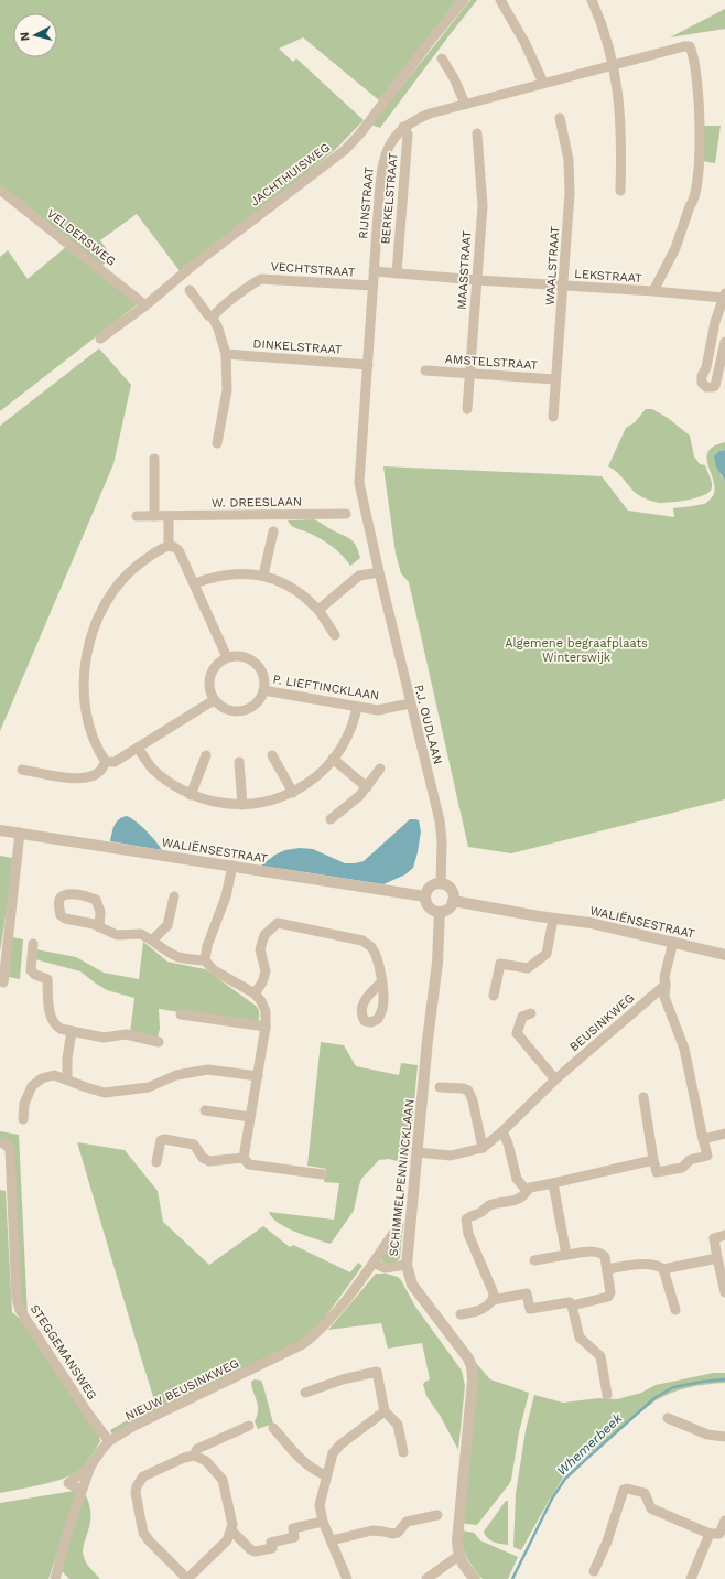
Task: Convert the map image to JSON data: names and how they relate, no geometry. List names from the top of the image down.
{
  "streets": {
    "street": [
      "JACHTHUISWEG",
      "BERKELSTRAAT",
      "RIJNSTRAAT",
      "VELDERSWEG",
      "WAALSTRAAT",
      "VECHTSTRAAT",
      "MAASSTRAAT",
      "LEKSTRAAT",
      "DINKELSTRAAT",
      "AMSTELSTRAAT",
      "W. DREESLAAN",
      "P. LIEFTINCKLAAN",
      "P.J. OUDLAAN",
      "WALIËNSESTRAAT",
      "BEUSINKWEG",
      "SCHIMMELPENNINCKLAAN",
      "STEGGEMANSWEG",
      "NIEUW BEUSINKWEG"
    ]
  },
  "crossings": [
    ["JACHTHUISWEG", "VELDERSWEG"],
    ["BERKELSTRAAT", "RIJNSTRAAT"],
    ["BERKELSTRAAT", "LEKSTRAAT"],
    ["RIJNSTRAAT", "VECHTSTRAAT"],
    ["RIJNSTRAAT", "LEKSTRAAT"],
    ["RIJNSTRAAT", "DINKELSTRAAT"],
    ["RIJNSTRAAT", "P.J. OUDLAAN"],
    ["WAALSTRAAT", "LEKSTRAAT"],
    ["WAALSTRAAT", "AMSTELSTRAAT"],
    ["MAASSTRAAT", "LEKSTRAAT"],
    ["MAASSTRAAT", "AMSTELSTRAAT"],
    ["P. LIEFTINCKLAAN", "P.J. OUDLAAN"],
    ["P.J. OUDLAAN", "WALIËNSESTRAAT"],
    ["P.J. OUDLAAN", "SCHIMMELPENNINCKLAAN"],
    ["WALIËNSESTRAAT", "SCHIMMELPENNINCKLAAN"],
    ["STEGGEMANSWEG", "NIEUW BEUSINKWEG"]
  ],
  "water": ["Whemerbeek"],
  "parks": ["Algemene begraafplaats Winterswijk"],
  "north": "left"
}
